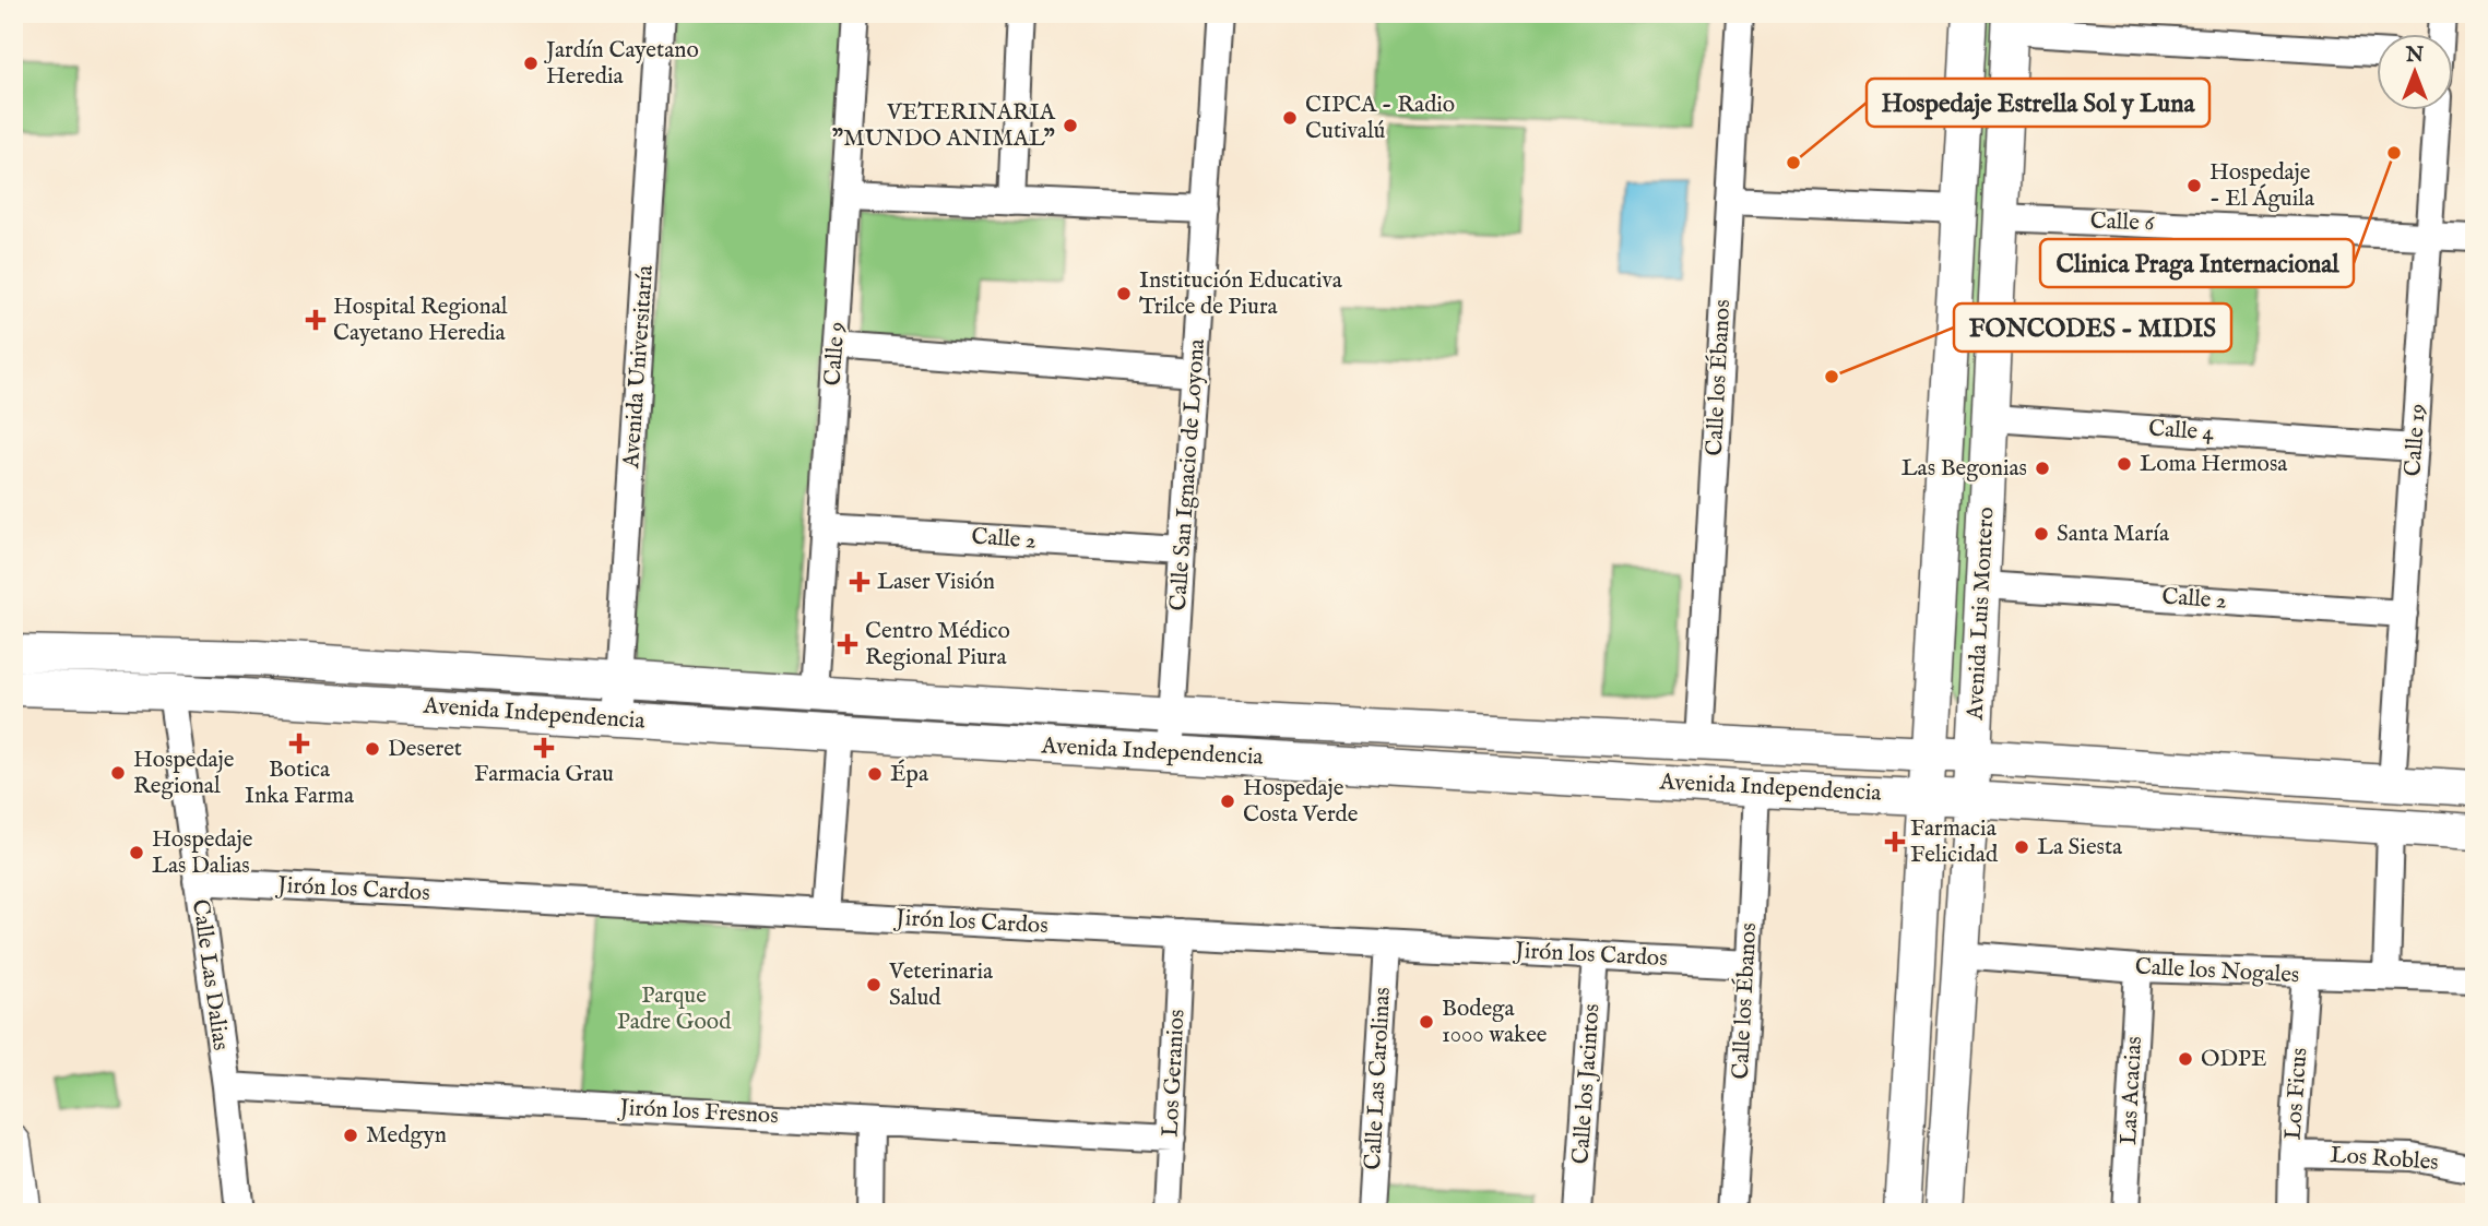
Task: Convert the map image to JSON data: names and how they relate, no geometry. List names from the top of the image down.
{
  "streets": {
    "main road": ["Avenida Luis Montero", "Avenida Independencia"],
    "street": [
      "Calle 6",
      "Calle 9",
      "Avenida Universitaría",
      "Calle los Ébanos",
      "Calle 4",
      "Calle 19",
      "Calle San Ignacio de Loyona",
      "Calle 2",
      "Jirón los Cardos",
      "Calle los Nogales",
      "Calle Las Dalias",
      "Los Geranios",
      "Calle Las Carolinas",
      "Calle los Jacintos",
      "Las Acacias",
      "Los Ficus",
      "Jirón los Fresnos",
      "Los Robles"
    ]
  },
  "crossings": [
    ["Calle 6", "Calle 19"],
    ["Calle 6", "Avenida Luis Montero"],
    ["Calle 9", "Calle 2"],
    ["Calle 9", "Avenida Independencia"],
    ["Avenida Universitaría", "Avenida Independencia"],
    ["Calle los Ébanos", "Avenida Independencia"],
    ["Calle los Ébanos", "Jirón los Cardos"],
    ["Calle 4", "Calle 19"],
    ["Calle 4", "Avenida Luis Montero"],
    ["Calle 19", "Calle 2"],
    ["Calle 19", "Avenida Independencia"],
    ["Calle San Ignacio de Loyona", "Calle 2"],
    ["Calle San Ignacio de Loyona", "Avenida Independencia"],
    ["Calle 2", "Avenida Luis Montero"],
    ["Avenida Luis Montero", "Avenida Independencia"],
    ["Avenida Luis Montero", "Calle los Nogales"],
    ["Avenida Independencia", "Calle Las Dalias"],
    ["Jirón los Cardos", "Calle Las Dalias"],
    ["Jirón los Cardos", "Los Geranios"],
    ["Jirón los Cardos", "Calle Las Carolinas"],
    ["Jirón los Cardos", "Calle los Jacintos"],
    ["Calle los Nogales", "Las Acacias"],
    ["Calle los Nogales", "Los Ficus"],
    ["Calle Las Dalias", "Jirón los Fresnos"],
    ["Los Geranios", "Jirón los Fresnos"],
    ["Los Ficus", "Los Robles"]
  ],
  "parks": ["Parque Padre Good"],
  "places": {
    "other": [
      "Jardín Cayetano Heredia",
      "CIPCA - Radio Cutivalú",
      "VETERINARIA \"MUNDO ANIMAL\"",
      "Clinica Praga Internacional",
      "Hospedaje Estrella Sol y Luna",
      "Hospedaje - El Águila",
      "Institución Educativa Trilce de Piura",
      "FONCODES - MIDIS",
      "Loma Hermosa",
      "Las Begonias",
      "Santa María",
      "Deseret",
      "Hospedaje Regional",
      "Épa",
      "Hospedaje Costa Verde",
      "La Siesta",
      "Hospedaje Las Dalias",
      "Veterinaria Salud",
      "Bodega 1000 wakee",
      "ODPE",
      "Medgyn"
    ],
    "health": [
      "Hospital Regional Cayetano Heredia",
      "Laser Visión",
      "Centro Médico Regional Piura",
      "Botica Inka Farma",
      "Farmacia Grau",
      "Farmacia Felicidad"
    ]
  },
  "north": "top"
}
